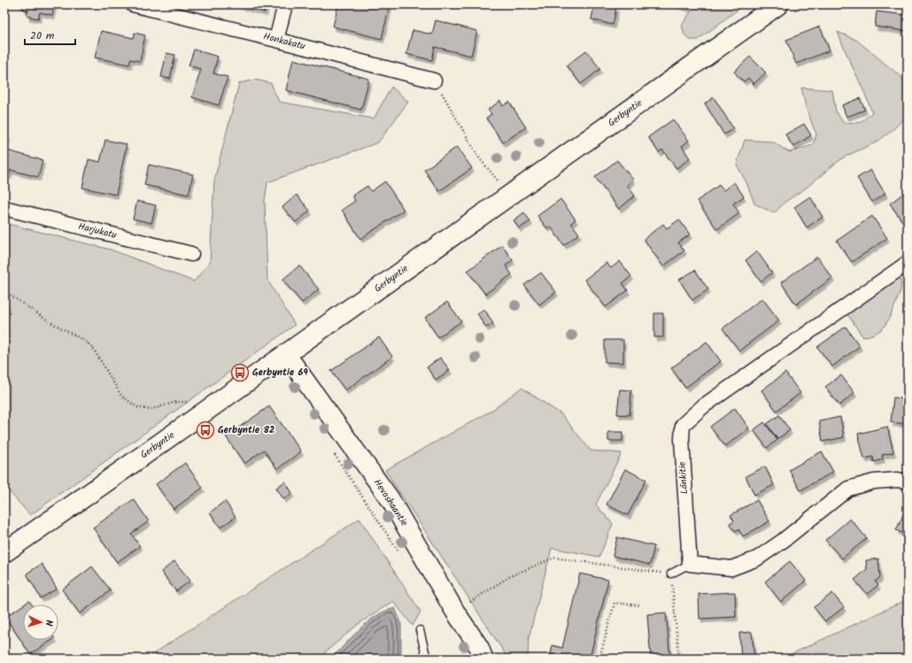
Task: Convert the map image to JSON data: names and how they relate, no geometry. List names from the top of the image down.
{
  "streets": {
    "main road": ["Gerbyntie"],
    "street": [
      "Honkakatu",
      "Harjukatu",
      "Länkitie",
      "Hevoshaantie"
    ]
  },
  "crossings": [
    ["Gerbyntie", "Hevoshaantie"]
  ],
  "places": {
    "bus stop": ["Gerbyntie 69", "Gerbyntie 82"]
  },
  "scale_bar": "20 m",
  "north": "right"
}
